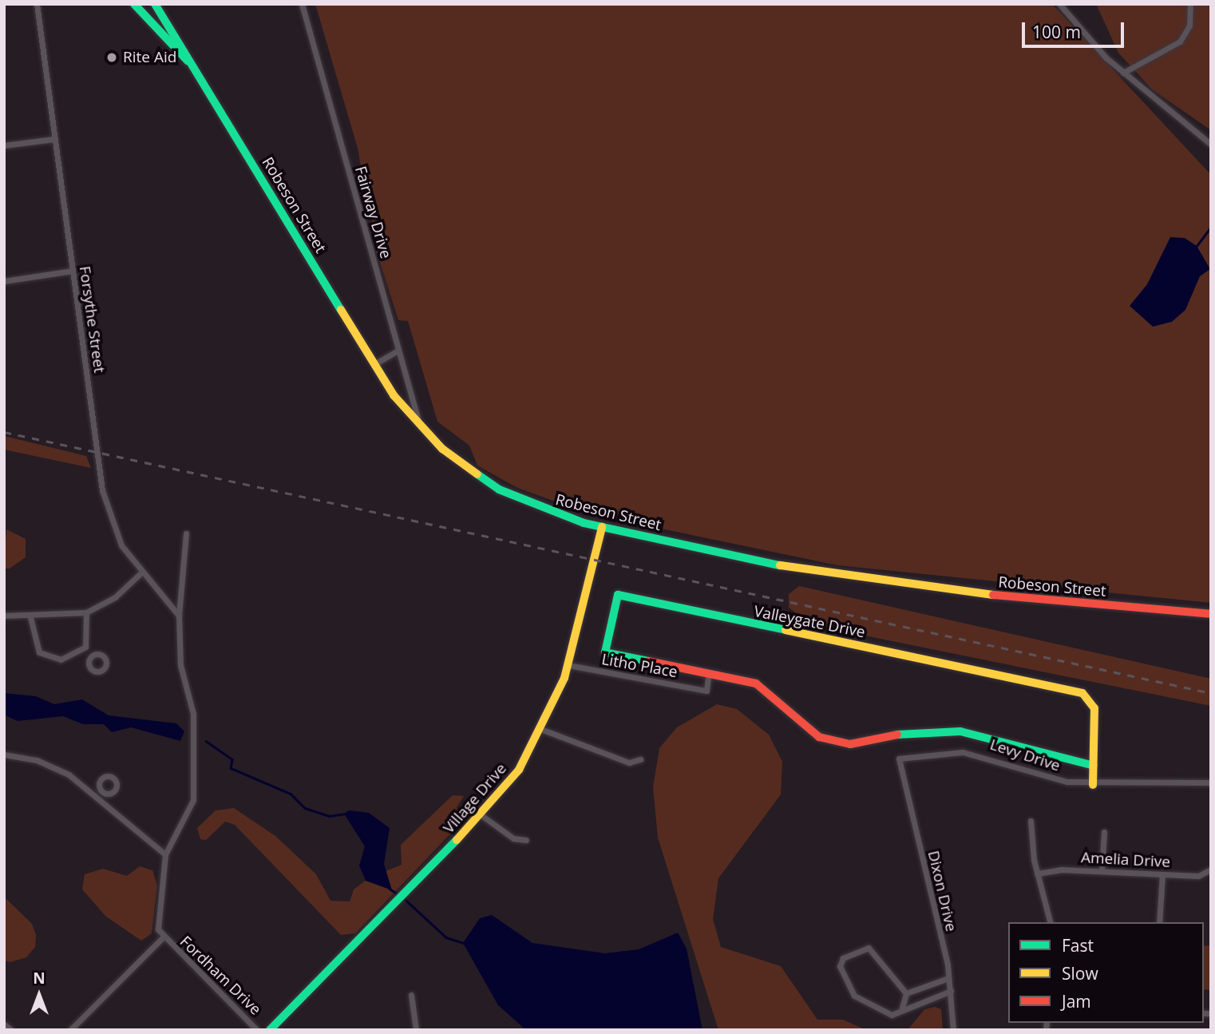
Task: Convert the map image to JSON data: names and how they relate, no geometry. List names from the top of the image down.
{
  "streets": {
    "main road": ["Robeson Street", "Valleygate Drive", "Village Drive"],
    "street": [
      "Fairway Drive",
      "Forsythe Street",
      "Litho Place",
      "Levy Drive",
      "Amelia Drive",
      "Dixon Drive",
      "Fordham Drive"
    ]
  },
  "crossings": [
    ["Robeson Street", "Fairway Drive"],
    ["Robeson Street", "Village Drive"],
    ["Valleygate Drive", "Litho Place"],
    ["Valleygate Drive", "Levy Drive"],
    ["Litho Place", "Village Drive"],
    ["Levy Drive", "Dixon Drive"]
  ],
  "places": ["Rite Aid"],
  "legend": ["Fast", "Slow", "Jam"],
  "scale_bar": "100 m",
  "north": "top"
}
